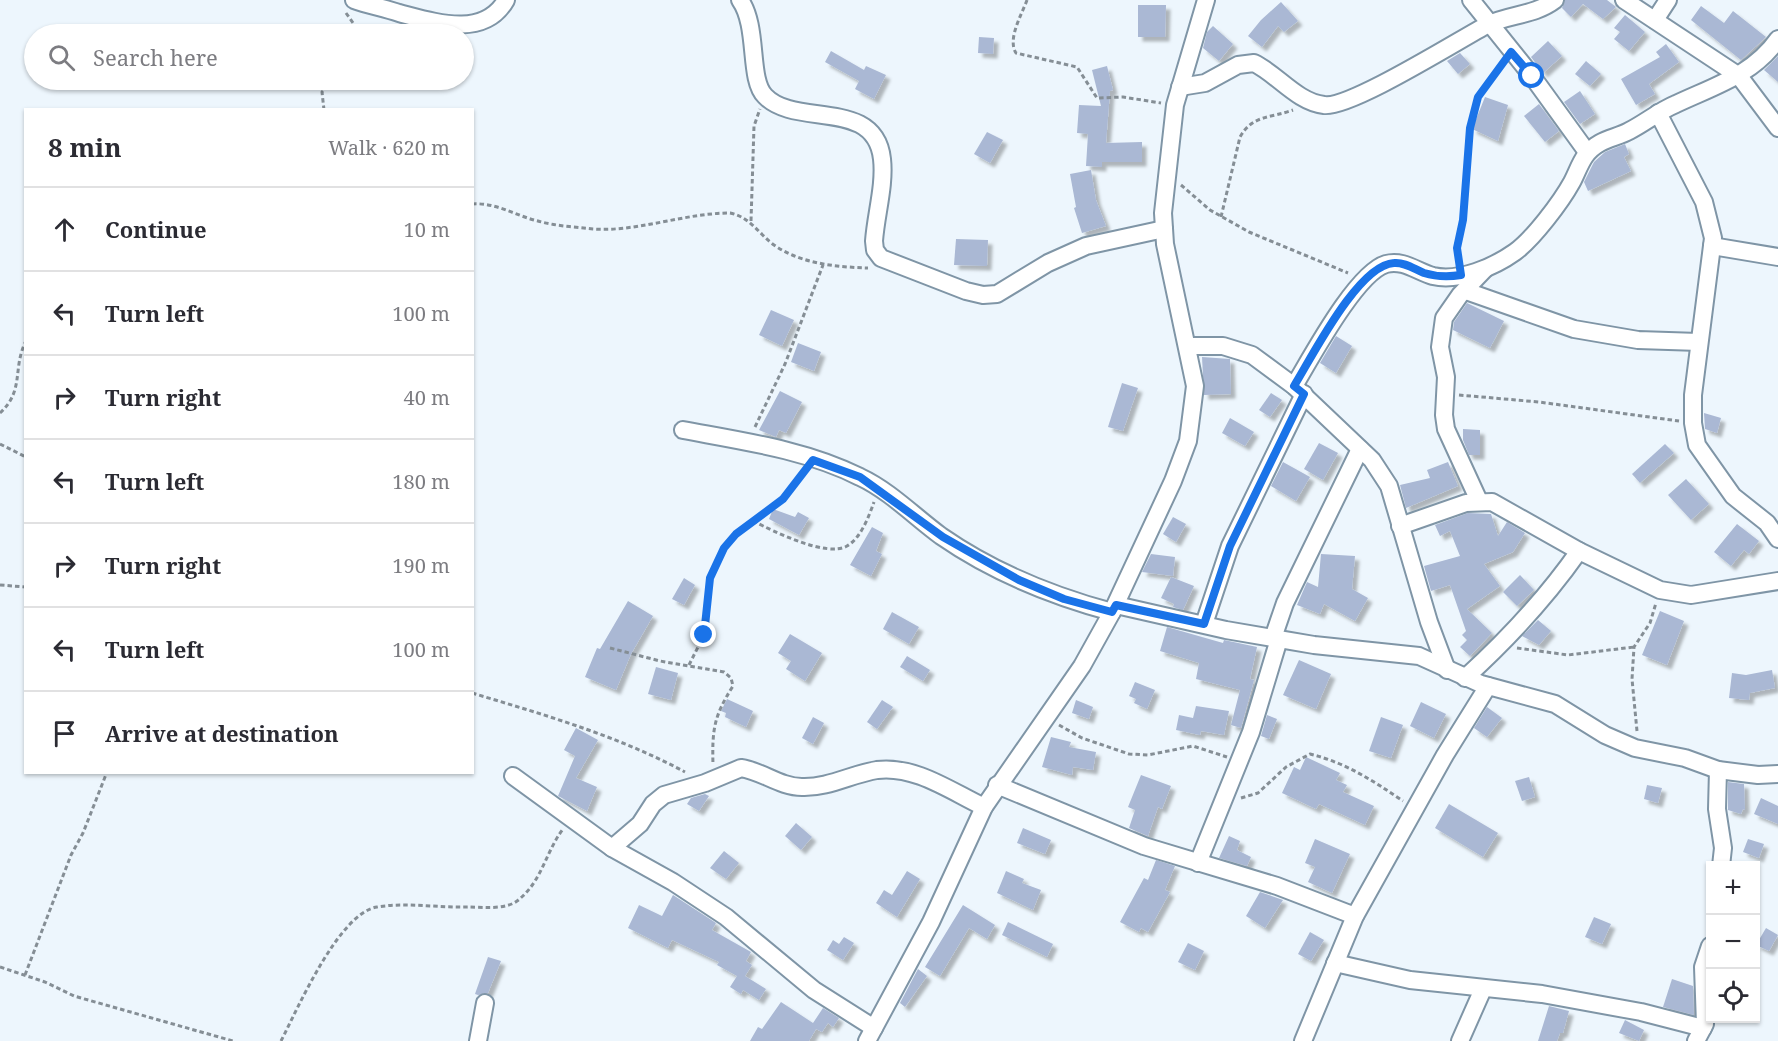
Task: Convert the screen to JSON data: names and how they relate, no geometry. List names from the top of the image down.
{
  "page": {
    "search": "Search here",
    "heading": ["8 min", "Walk · 620 m"],
    "list": [
      ["Continue", "10 m"],
      ["Turn left", "100 m"],
      ["Turn right", "40 m"],
      ["Turn left", "180 m"],
      ["Turn right", "190 m"],
      ["Turn left", "100 m"],
      "Arrive at destination"
    ],
    "map_buttons": ["+", "−"]
  }
}
